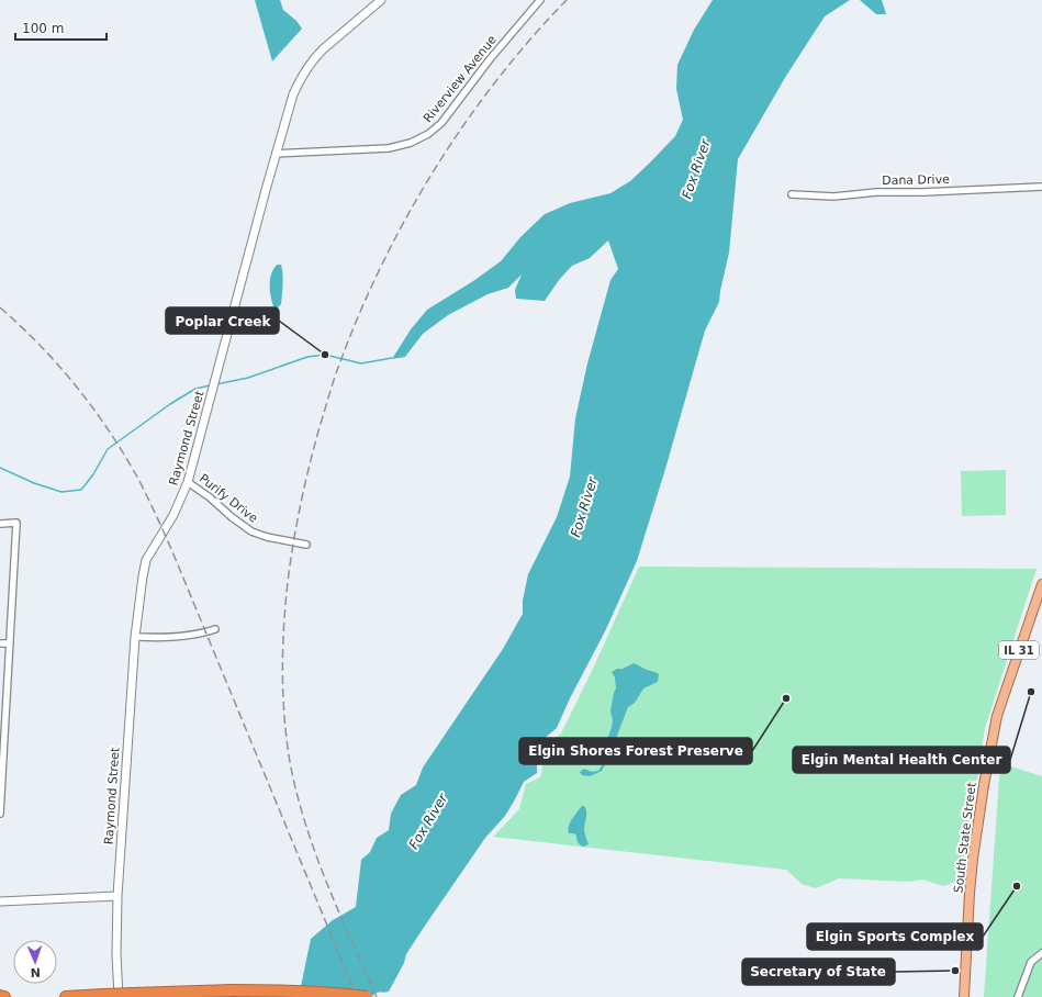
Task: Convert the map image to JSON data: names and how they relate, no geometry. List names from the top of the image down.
{
  "streets": {
    "main road": ["IL 31", "South State Street"],
    "street": [
      "Riverview Avenue",
      "Dana Drive",
      "Raymond Street",
      "Purify Drive"
    ]
  },
  "crossings": [
    ["Riverview Avenue", "Raymond Street"],
    ["Raymond Street", "Purify Drive"]
  ],
  "water": ["Fox River"],
  "places": [
    "Poplar Creek",
    "Elgin Mental Health Center",
    "Elgin Shores Forest Preserve",
    "Elgin Sports Complex",
    "Secretary of State"
  ],
  "scale_bar": "100 m",
  "north": "bottom"
}
